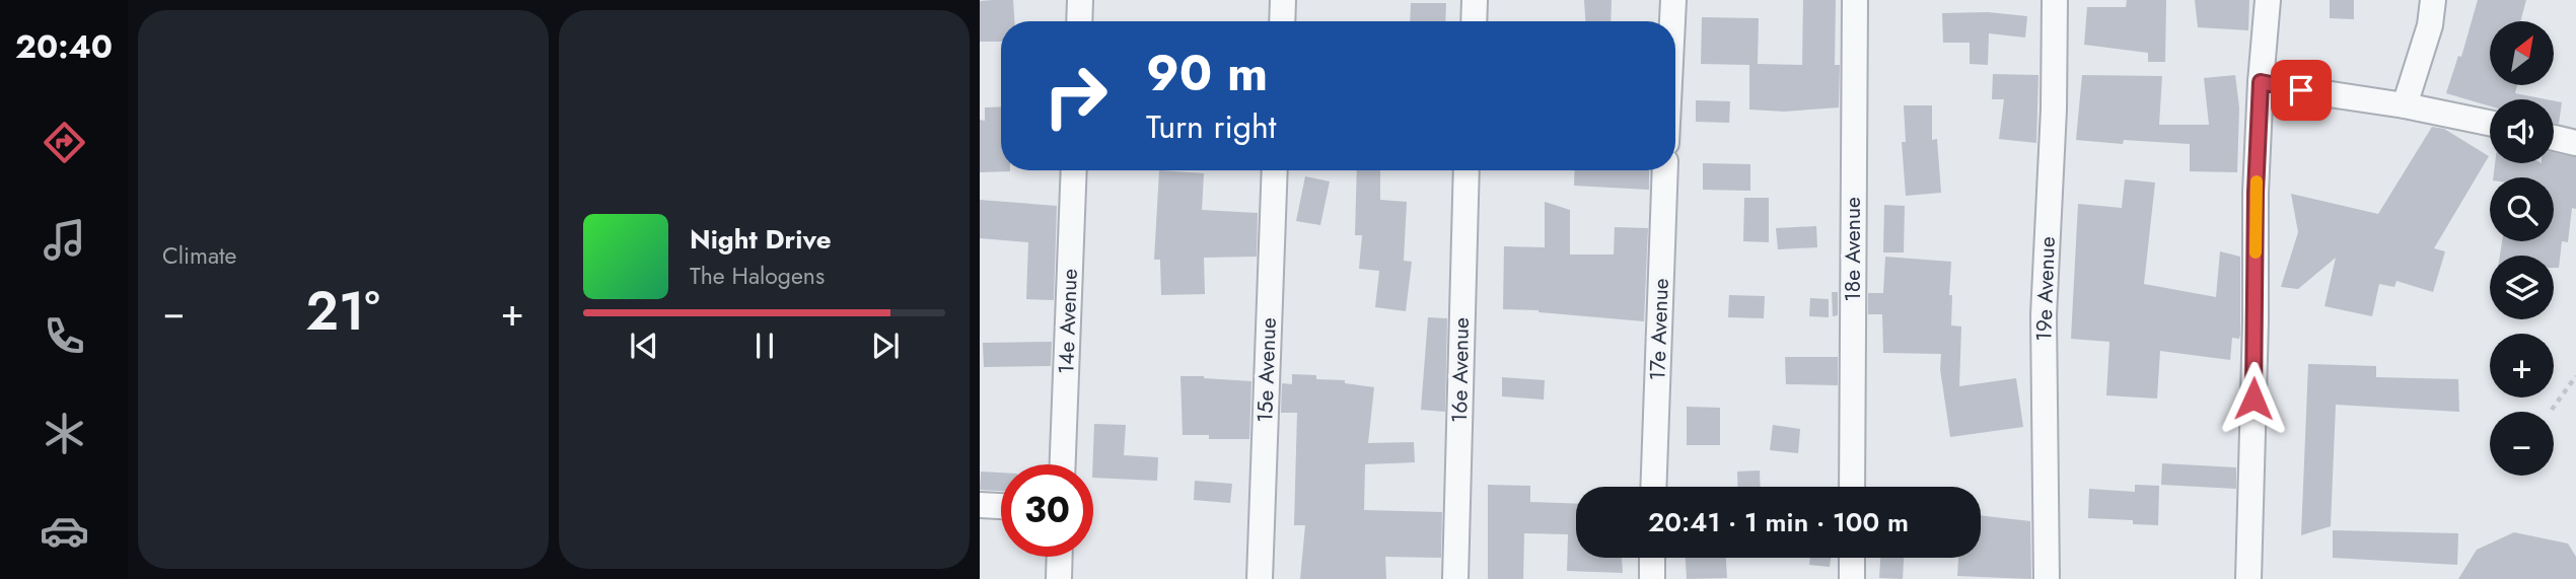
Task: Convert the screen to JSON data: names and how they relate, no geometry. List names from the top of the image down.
{
  "streets": {
    "street": [
      "18e Avenue",
      "19e Avenue",
      "14e Avenue",
      "17e Avenue",
      "15e Avenue",
      "16e Avenue"
    ]
  },
  "north": "top right",
  "page": {
    "tabs": "20:40",
    "tile": "Climate",
    "map_buttons": ["+", "−"],
    "turn": ["90 m", "Turn right"],
    "song": ["Night Drive", "The Halogens"],
    "heat": ["−", "21°", "+"],
    "limit": "30",
    "trip": "20:41 · 1 min · 100 m"
  }
}
